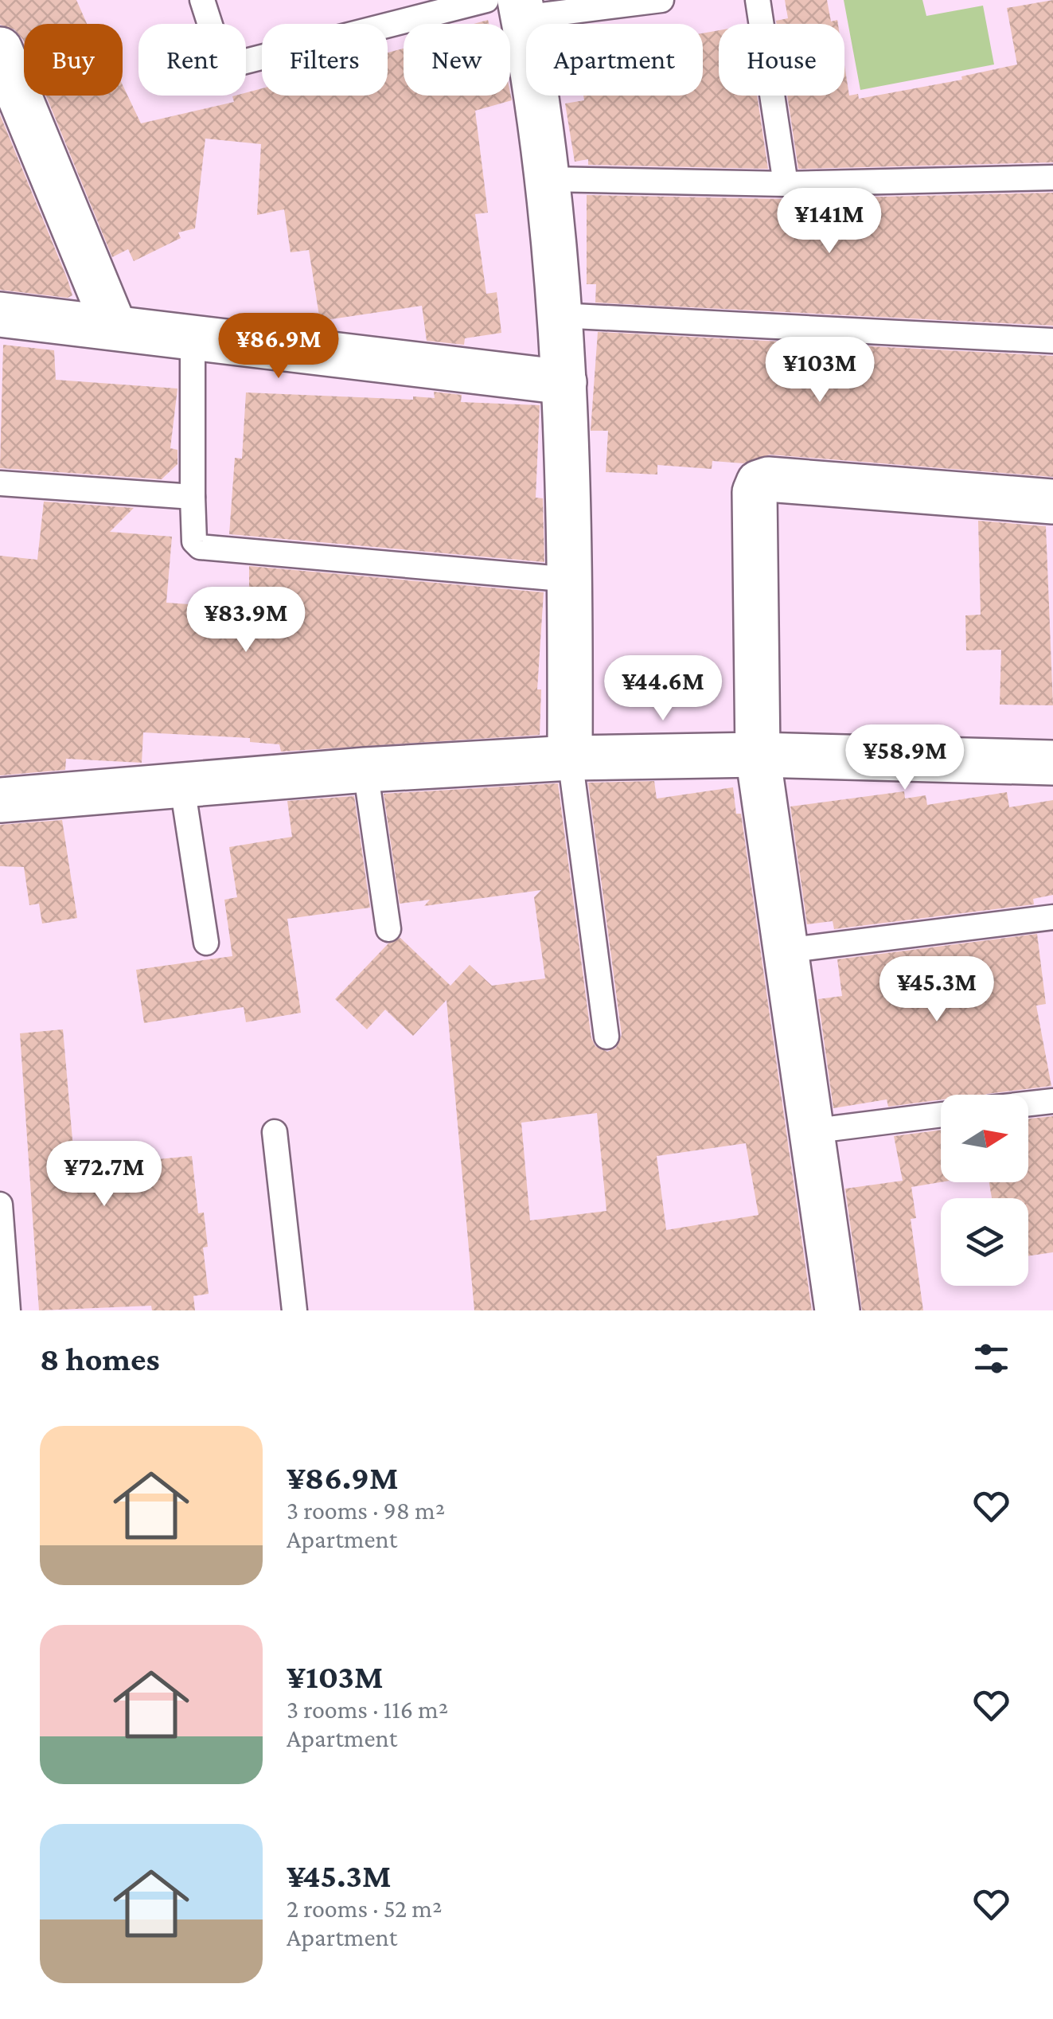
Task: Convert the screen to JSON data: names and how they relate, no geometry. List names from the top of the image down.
{
  "north": "right",
  "page": {
    "chip": [
      "Buy",
      "Rent",
      "Filters",
      "New",
      "Apartment",
      "House"
    ],
    "price": [
      "¥141M",
      "¥86.9M",
      "¥103M",
      "¥83.9M",
      "¥44.6M",
      "¥58.9M",
      "¥45.3M",
      "¥72.7M"
    ],
    "heading": "8 homes",
    "list": [
      {
        "name": "¥86.9M",
        "note": "3 rooms · 98 m² · Apartment"
      },
      {
        "name": "¥103M",
        "note": "3 rooms · 116 m² · Apartment"
      },
      {
        "name": "¥45.3M",
        "note": "2 rooms · 52 m² · Apartment"
      }
    ]
  }
}
